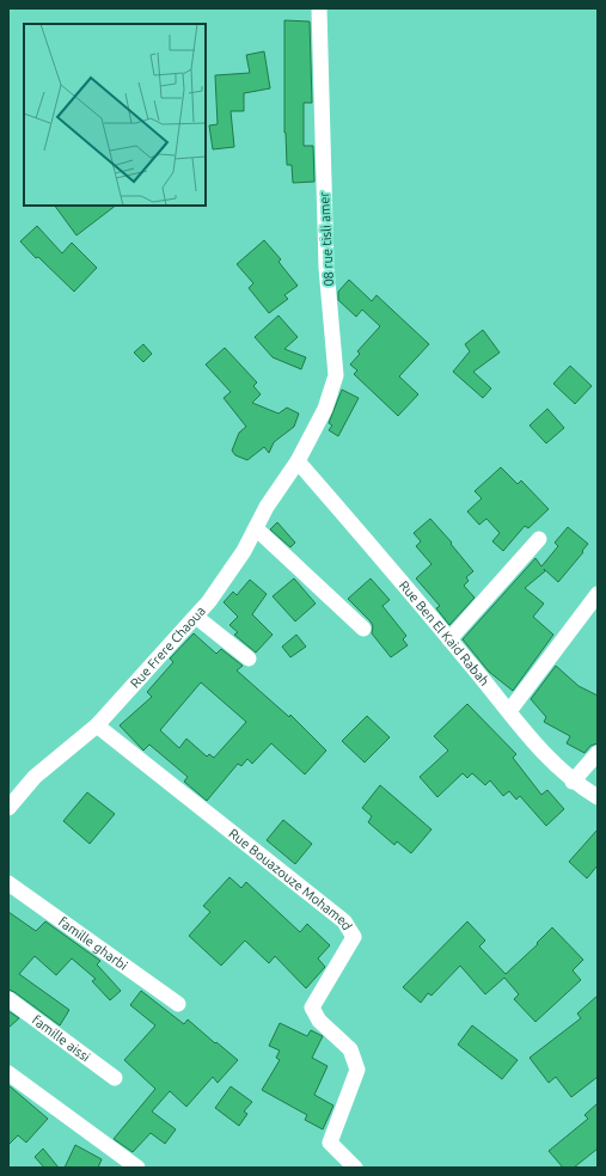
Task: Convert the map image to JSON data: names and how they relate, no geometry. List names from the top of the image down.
{
  "streets": {
    "street": [
      "08 rue tisli amer",
      "Rue Ben El Kaid Rabah",
      "Rue Frere Chaoua",
      "Rue Bouazouze Mohamed",
      "famille gharbi",
      "famille aissi"
    ]
  },
  "crossings": [
    ["08 rue tisli amer", "Rue Ben El Kaid Rabah"],
    ["08 rue tisli amer", "Rue Frere Chaoua"],
    ["Rue Ben El Kaid Rabah", "Rue Frere Chaoua"],
    ["Rue Frere Chaoua", "Rue Bouazouze Mohamed"]
  ]
}
